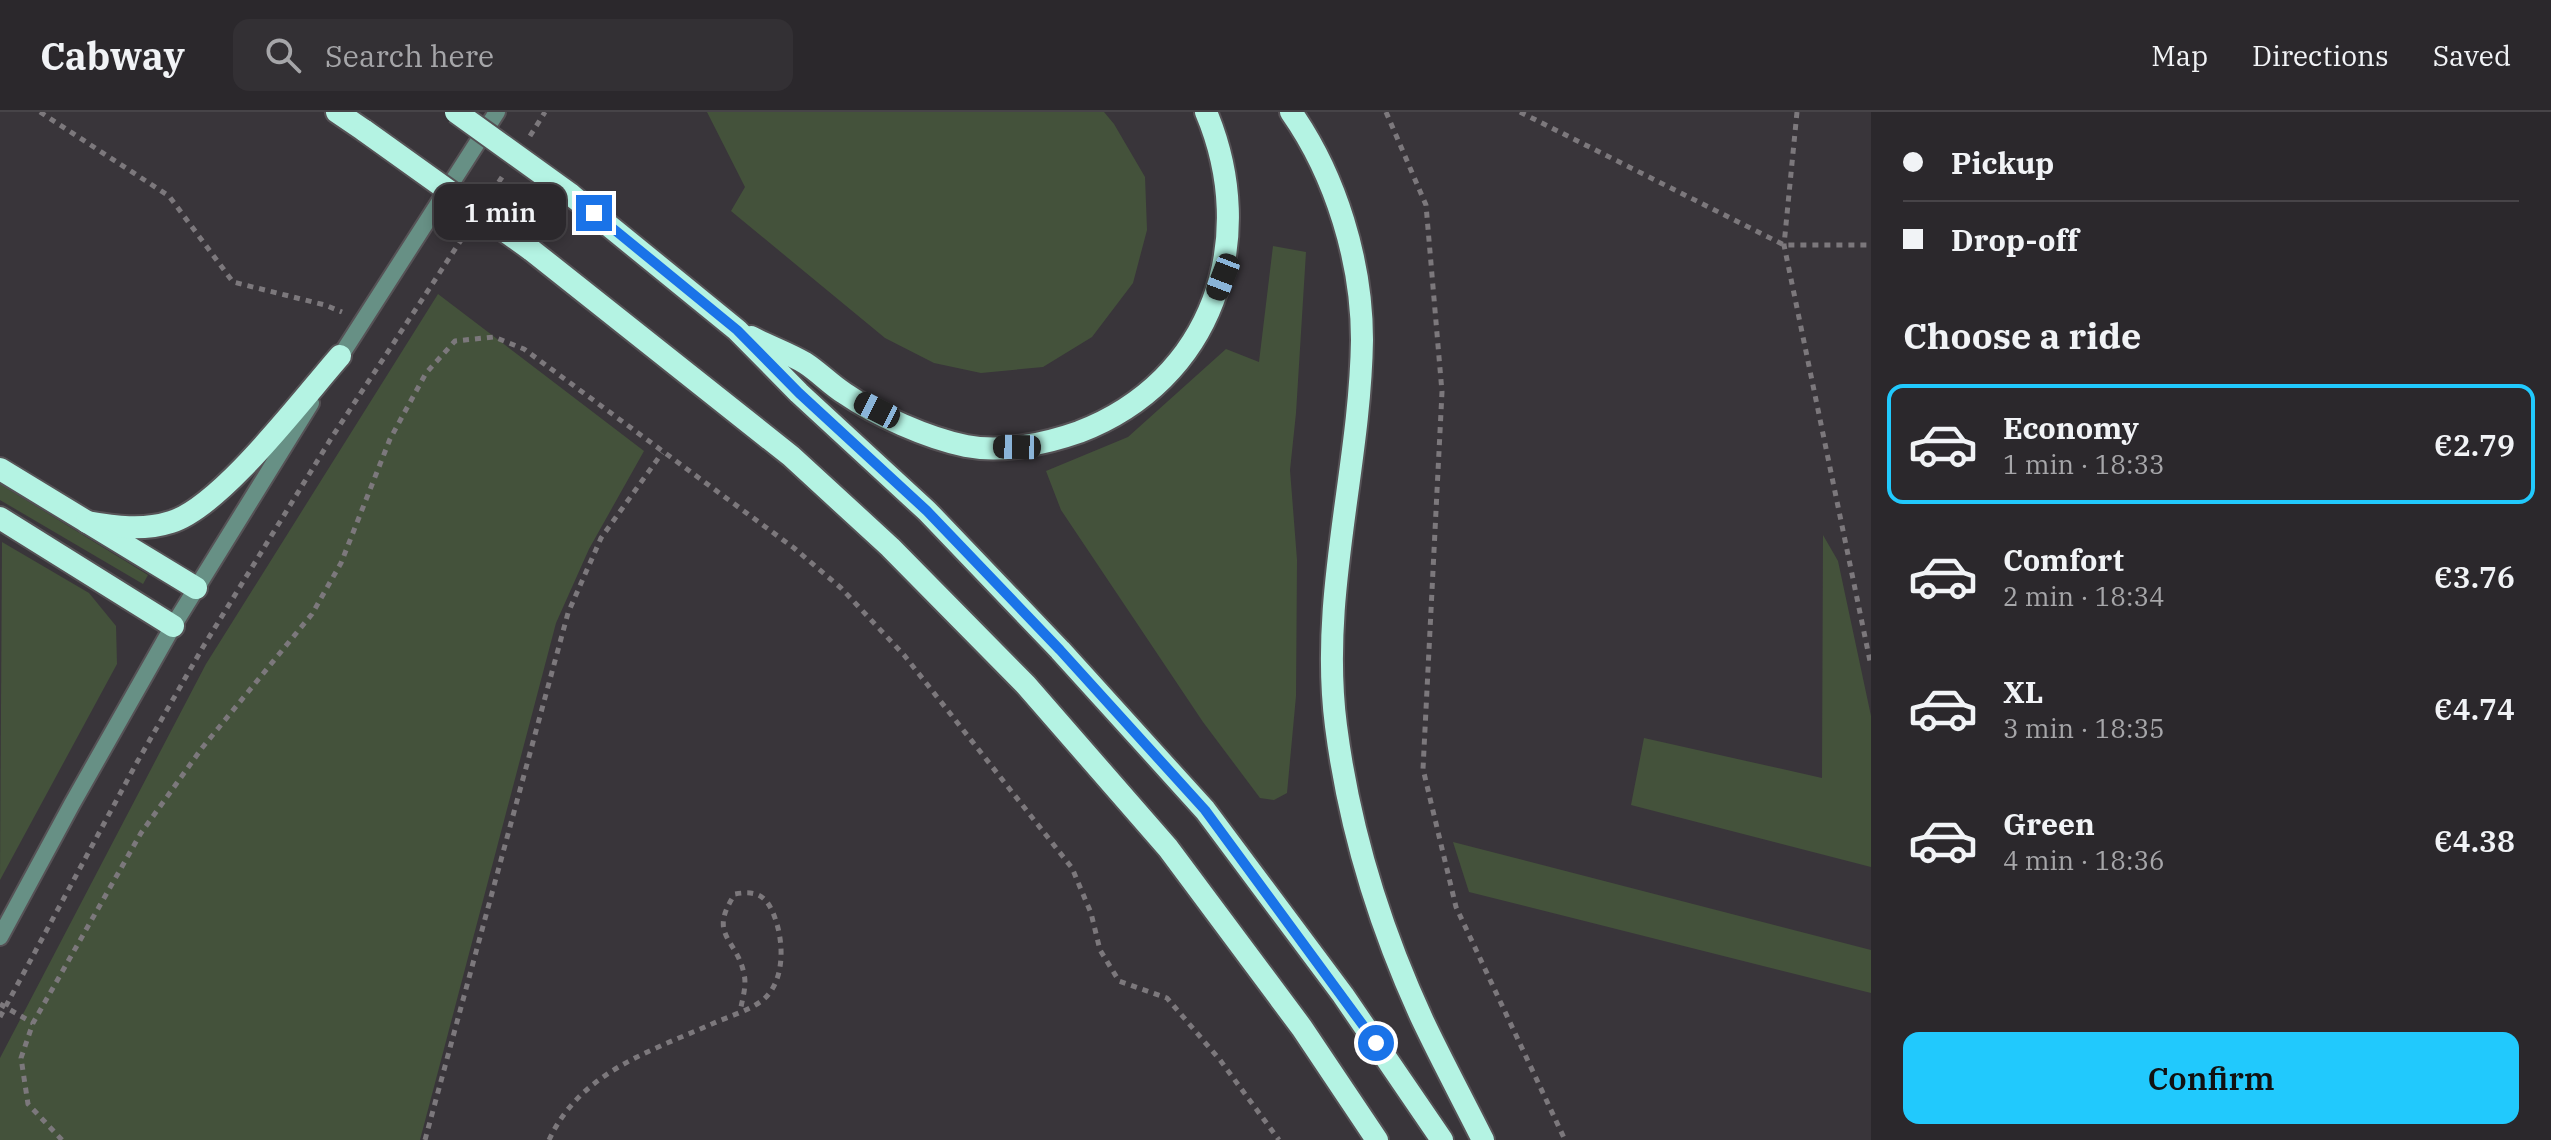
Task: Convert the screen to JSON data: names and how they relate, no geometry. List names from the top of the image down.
{
  "page": {
    "header": "Cabway",
    "search": "Search here",
    "nav": ["Map", "Directions", "Saved"],
    "banner": ["Pickup", "Drop-off"],
    "bubble": "1 min",
    "heading": "Choose a ride",
    "list": [
      {
        "name": "Economy",
        "note": "1 min · 18:33",
        "value": "€2.79"
      },
      {
        "name": "Comfort",
        "note": "2 min · 18:34",
        "value": "€3.76"
      },
      {
        "name": "XL",
        "note": "3 min · 18:35",
        "value": "€4.74"
      },
      {
        "name": "Green",
        "note": "4 min · 18:36",
        "value": "€4.38"
      }
    ],
    "buttons": "Confirm"
  }
}
